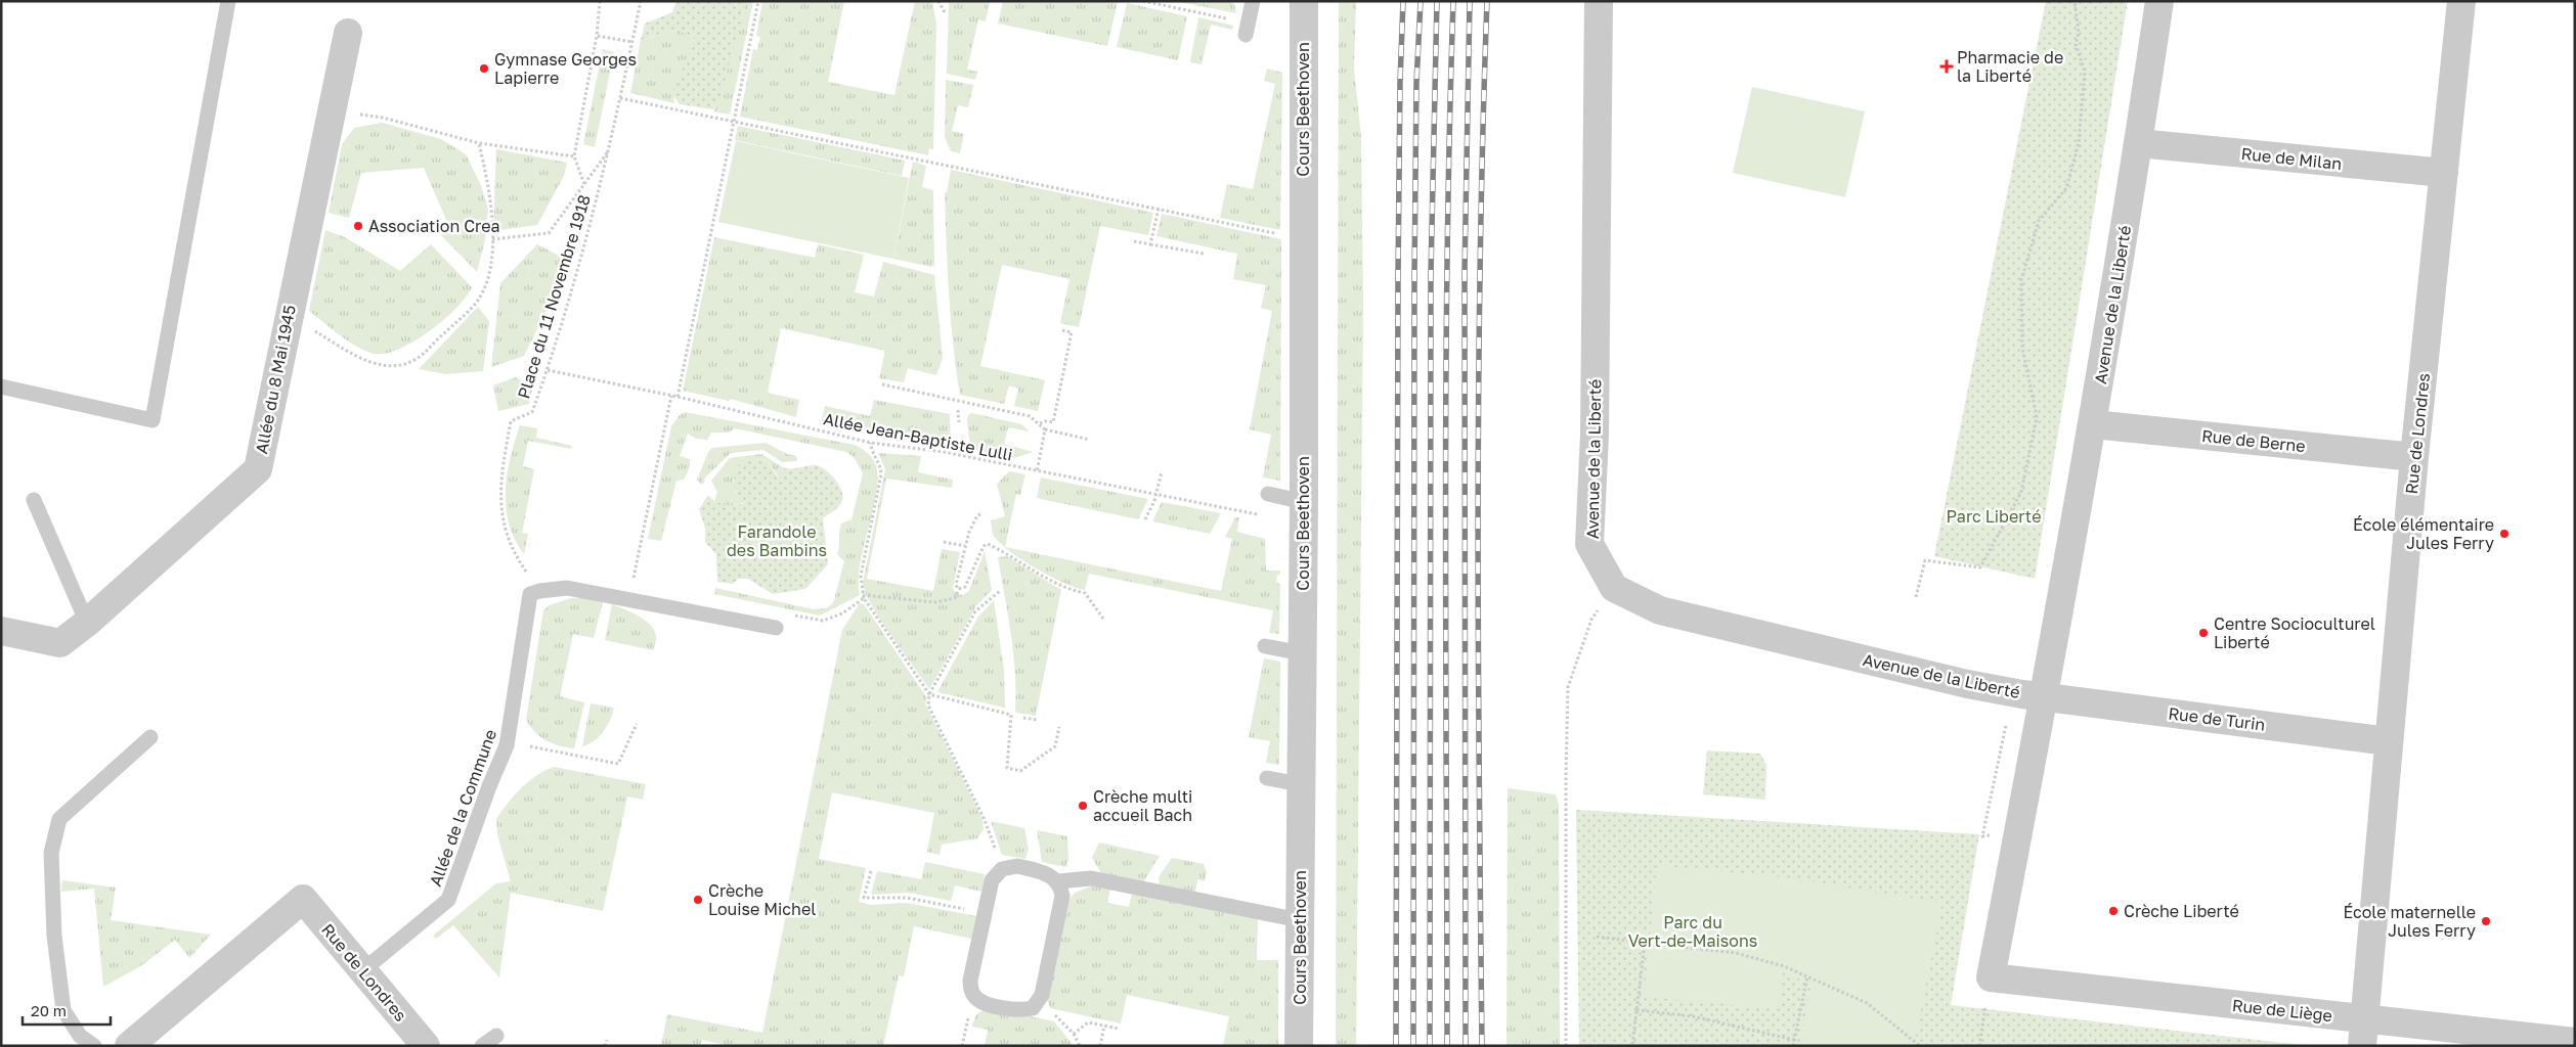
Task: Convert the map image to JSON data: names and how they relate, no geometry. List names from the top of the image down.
{
  "streets": {
    "street": [
      "Cours Beethoven",
      "Rue de Milan",
      "Avenue de la Liberté",
      "Allée du 8 Mai 1945",
      "Rue de Londres",
      "Rue de Berne",
      "Rue de Turin",
      "Rue de Liège"
    ],
    "lane": ["Allée de la Commune"],
    "path": ["Place du 11 Novembre 1918", "Allée Jean-Baptiste Lulli"]
  },
  "crossings": [
    ["Rue de Milan", "Avenue de la Liberté"],
    ["Rue de Milan", "Rue de Londres"],
    ["Place du 11 Novembre 1918", "Allée Jean-Baptiste Lulli"],
    ["Place du 11 Novembre 1918", "Allée de la Commune"],
    ["Avenue de la Liberté", "Rue de Berne"],
    ["Avenue de la Liberté", "Rue de Turin"],
    ["Avenue de la Liberté", "Rue de Liège"],
    ["Rue de Londres", "Rue de Berne"],
    ["Rue de Londres", "Rue de Turin"],
    ["Rue de Londres", "Allée de la Commune"],
    ["Rue de Londres", "Rue de Liège"]
  ],
  "parks": ["Parc Liberté", "Farandole des Bambins", "Parc du Vert-de-Maisons"],
  "places": {
    "health": ["Pharmacie de la Liberté"],
    "other": [
      "Gymnase Georges Lapierre",
      "Association Crea",
      "École élémentaire Jules Ferry",
      "Centre Socioculturel Liberté",
      "Crèche multi accueil Bach",
      "Crèche Louise Michel",
      "Crèche Liberté",
      "École maternelle Jules Ferry"
    ]
  },
  "scale_bar": "20 m"
}
